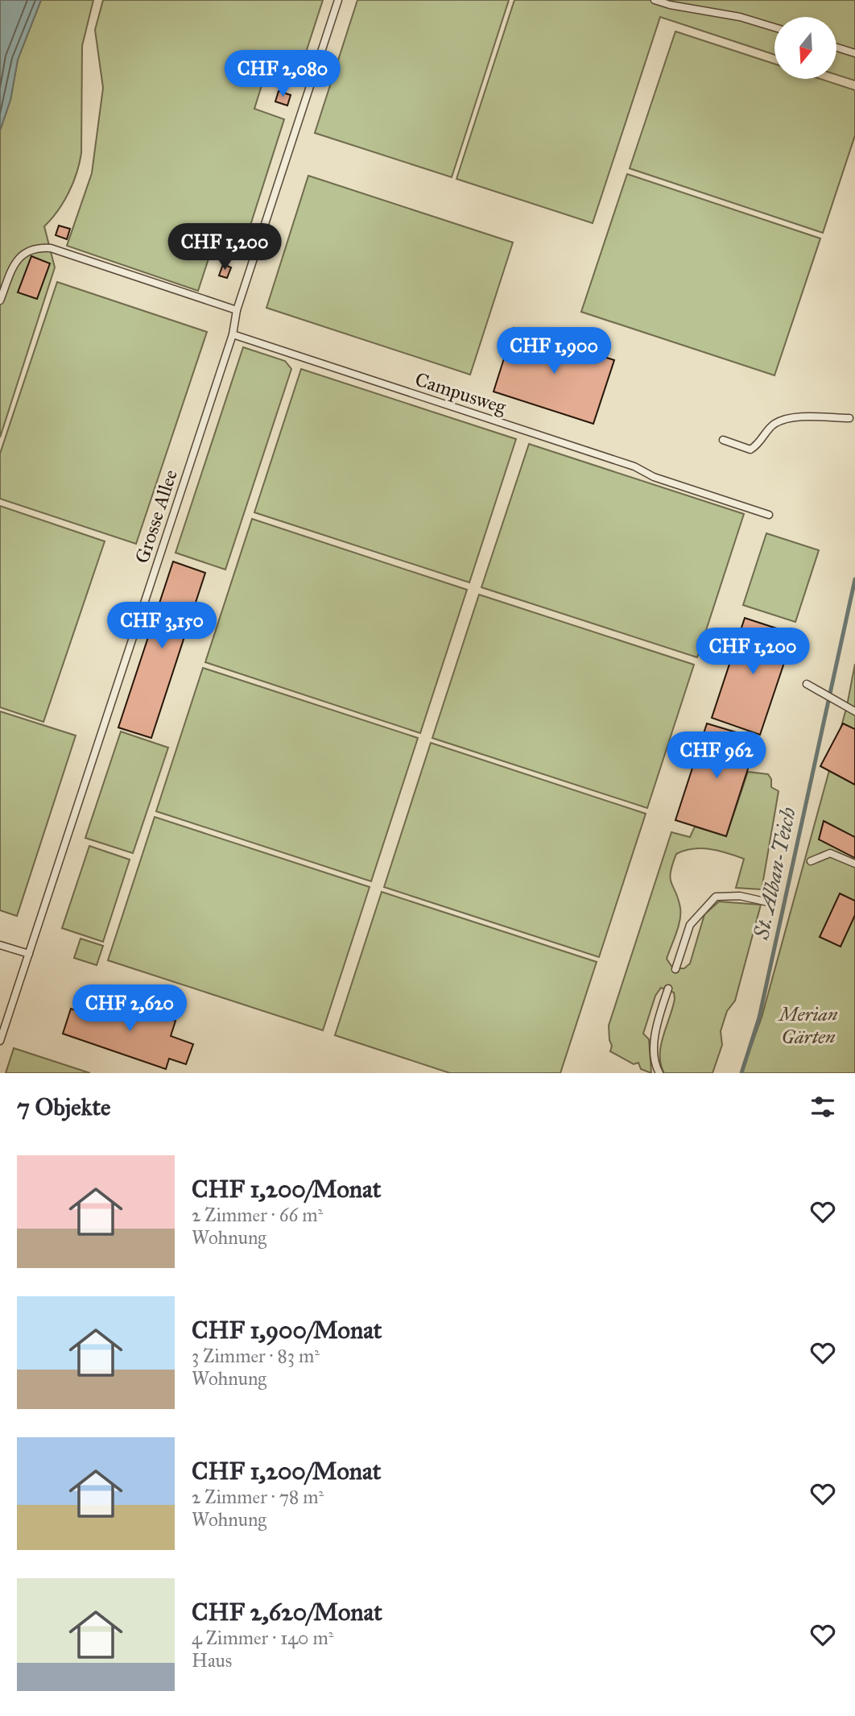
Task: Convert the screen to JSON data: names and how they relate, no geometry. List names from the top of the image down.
{
  "streets": {
    "lane": ["Campusweg", "Grosse Allee"]
  },
  "crossings": [
    ["Campusweg", "Grosse Allee"]
  ],
  "water": ["St. Alban-Teich"],
  "parks": ["Merian Gärten"],
  "north": "bottom",
  "page": {
    "price": [
      "CHF 2,080",
      "CHF 1,200",
      "CHF 1,900",
      "CHF 3,150",
      "CHF 1,200",
      "CHF 962",
      "CHF 2,620"
    ],
    "heading": "7 Objekte",
    "list": [
      {
        "name": "CHF 1,200/Monat",
        "note": "2 Zimmer · 66 m² · Wohnung"
      },
      {
        "name": "CHF 1,900/Monat",
        "note": "3 Zimmer · 83 m² · Wohnung"
      },
      {
        "name": "CHF 1,200/Monat",
        "note": "2 Zimmer · 78 m² · Wohnung"
      },
      {
        "name": "CHF 2,620/Monat",
        "note": "4 Zimmer · 140 m² · Haus"
      }
    ]
  }
}
